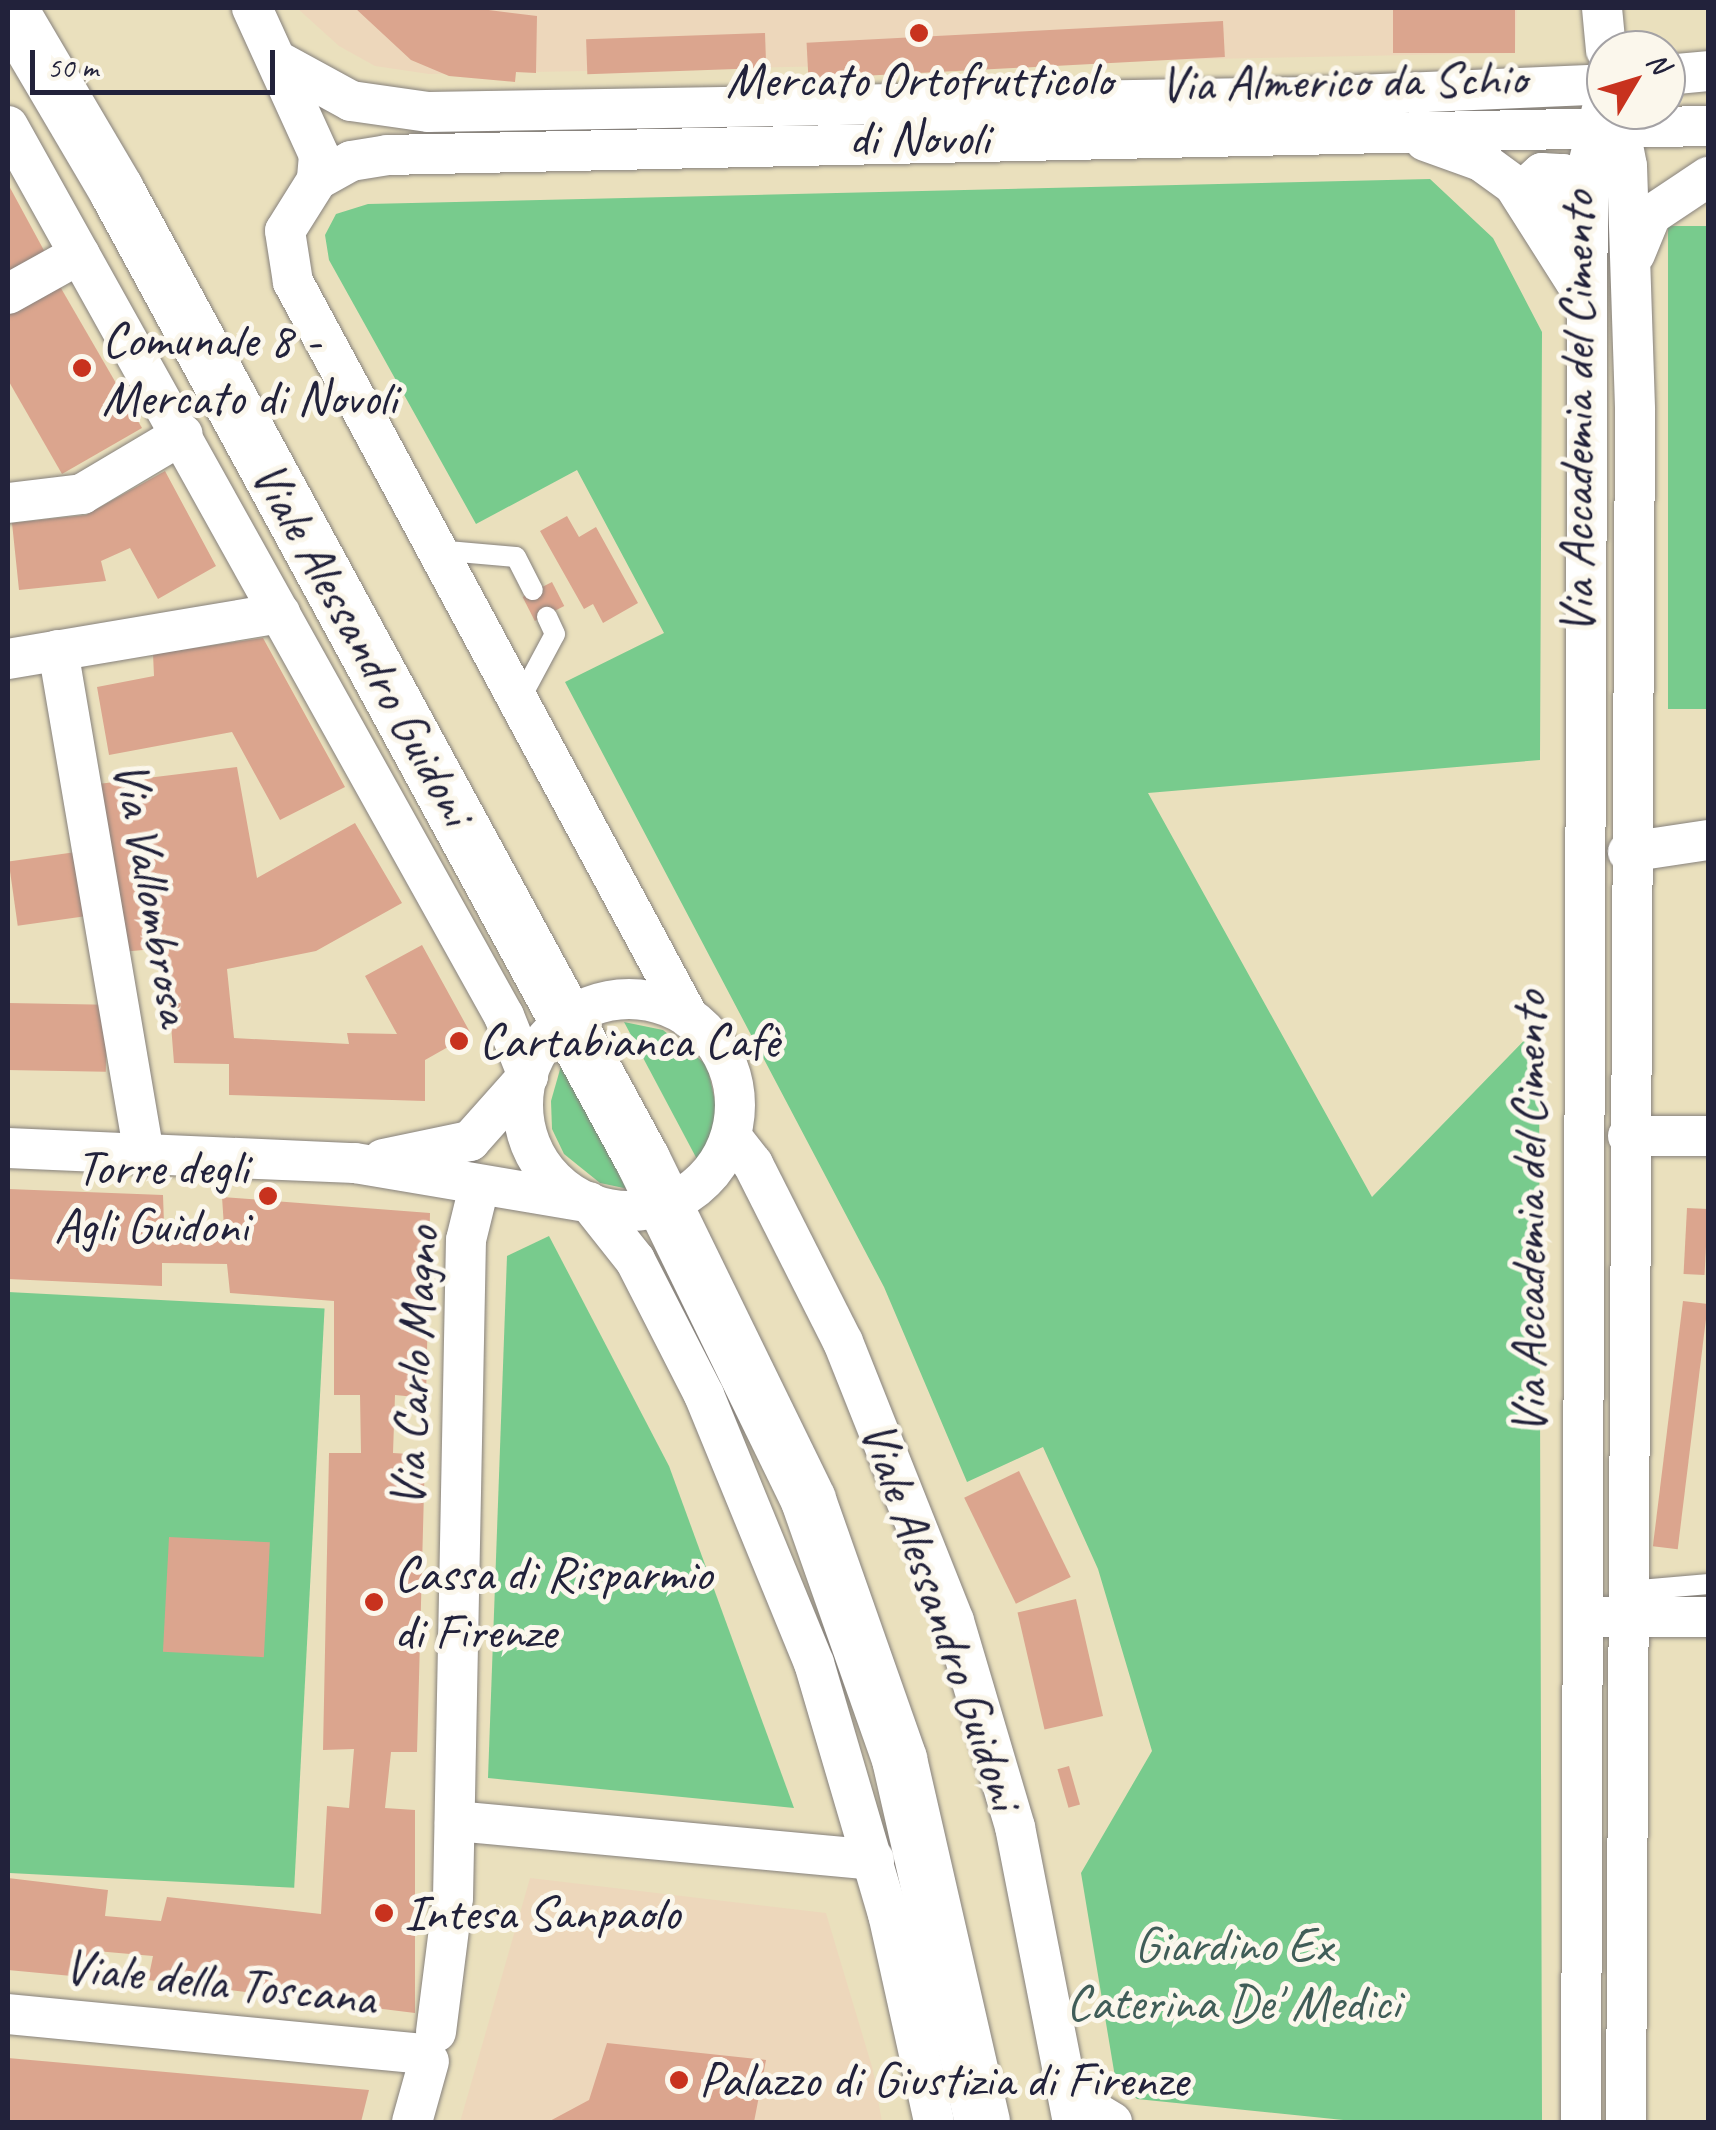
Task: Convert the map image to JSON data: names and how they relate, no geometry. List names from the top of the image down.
{
  "streets": {
    "main road": ["Viale Alessandro Guidoni"],
    "street": [
      "Via Almerico da Schio",
      "Via Accademia del Cimento",
      "Via Vallombrosa",
      "Via Carlo Magno",
      "Viale della Toscana"
    ]
  },
  "crossings": [
    ["Via Almerico da Schio", "Via Accademia del Cimento"],
    ["Via Almerico da Schio", "Viale Alessandro Guidoni"],
    ["Via Carlo Magno", "Viale della Toscana"]
  ],
  "parks": ["Giardino Ex Caterina De' Medici"],
  "places": [
    "Mercato Ortofrutticolo di Novoli",
    "Comunale 8 - Mercato di Novoli",
    "Cartabianca Cafè",
    "Torre degli Agli Guidoni",
    "Cassa di Risparmio di Firenze",
    "Intesa Sanpaolo",
    "Palazzo di Giustizia di Firenze"
  ],
  "scale_bar": "50 m",
  "north": "top right"
}
